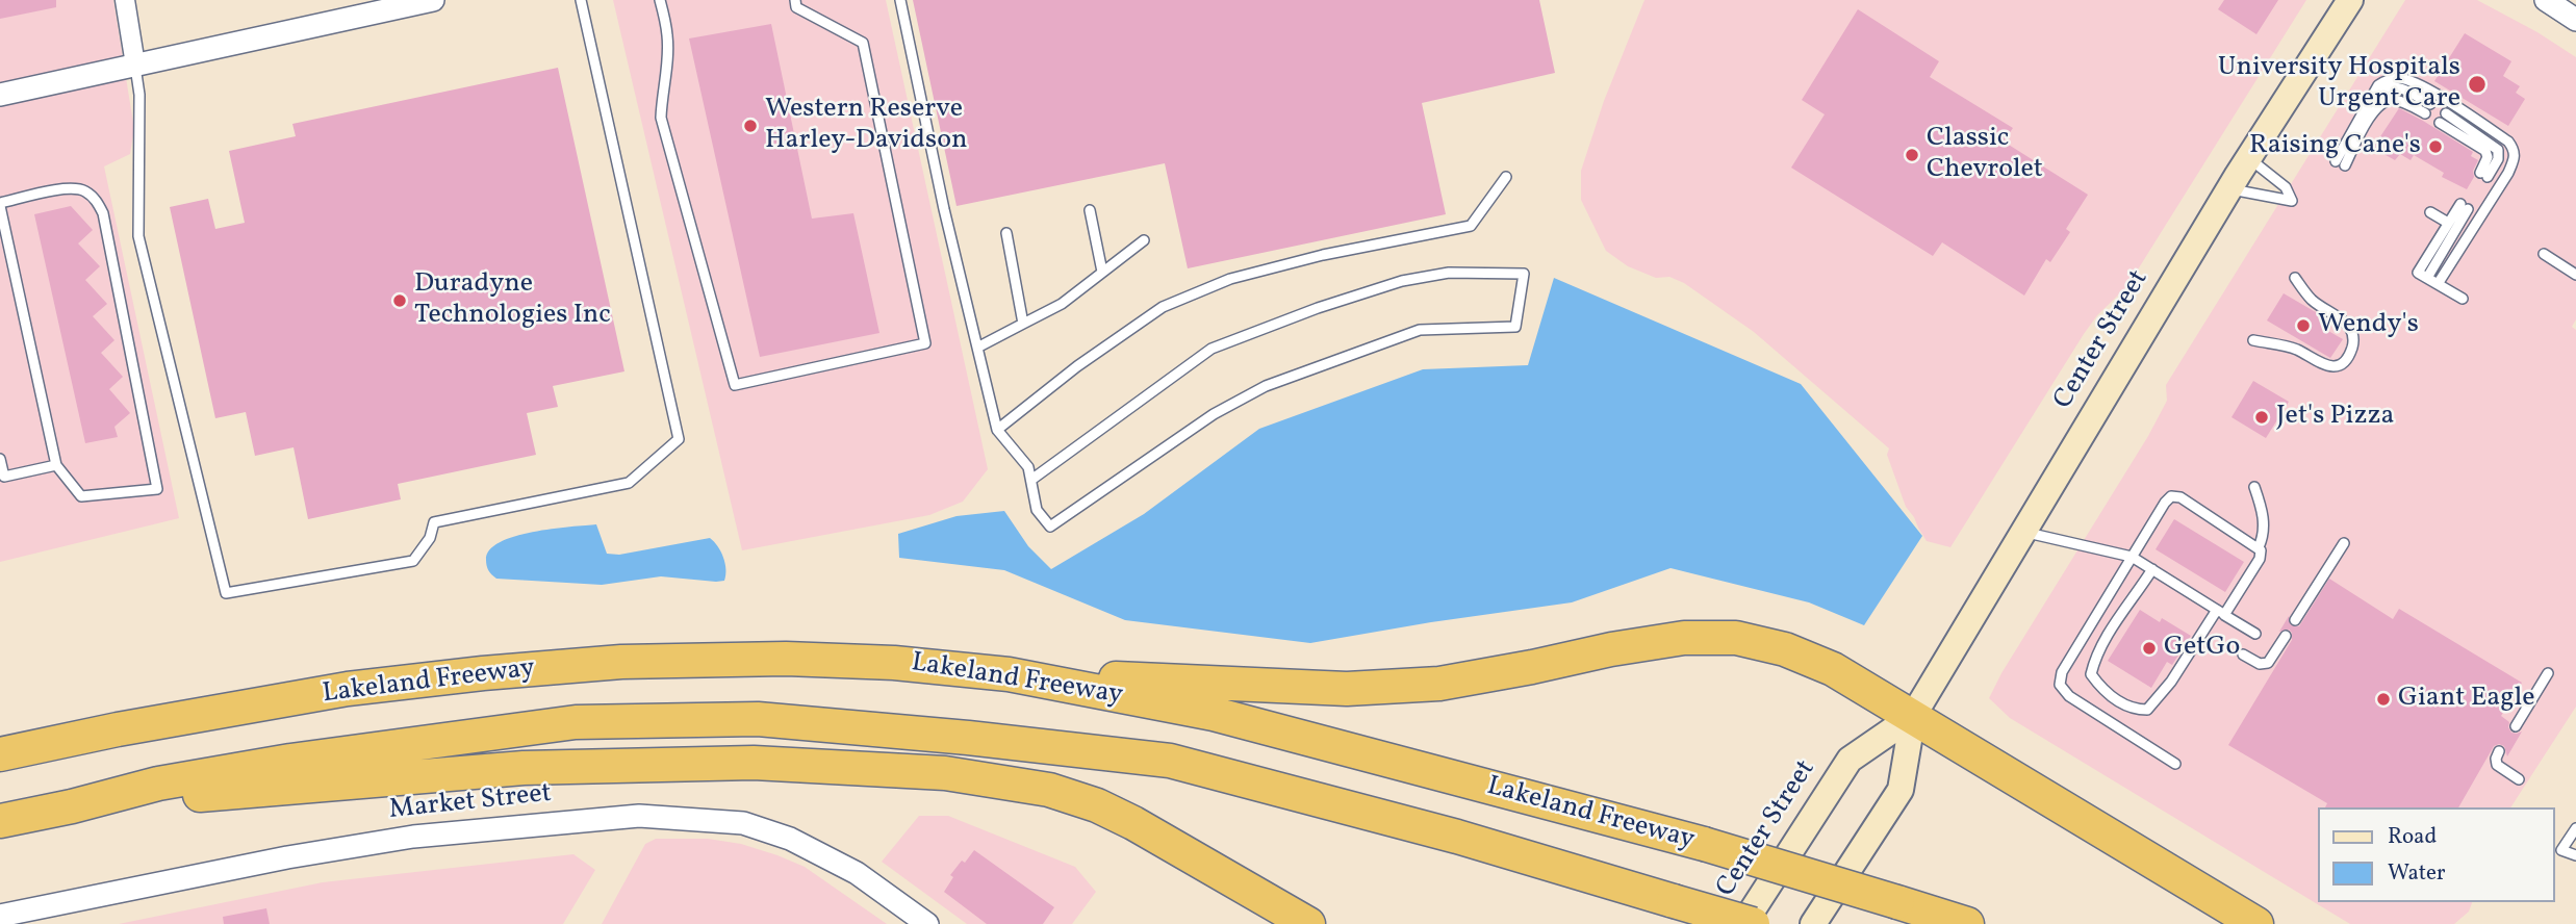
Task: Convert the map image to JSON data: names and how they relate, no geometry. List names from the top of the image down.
{
  "streets": {
    "highway": ["Lakeland Freeway"],
    "main road": ["Center Street"],
    "street": ["Market Street"]
  },
  "places": [
    "University Hospitals Urgent Care",
    "Western Reserve Harley-Davidson",
    "Raising Cane's",
    "Classic Chevrolet",
    "Duradyne Technologies Inc",
    "Wendy's",
    "Jet's Pizza",
    "GetGo",
    "Giant Eagle"
  ],
  "legend": ["Road", "Water"]
}
